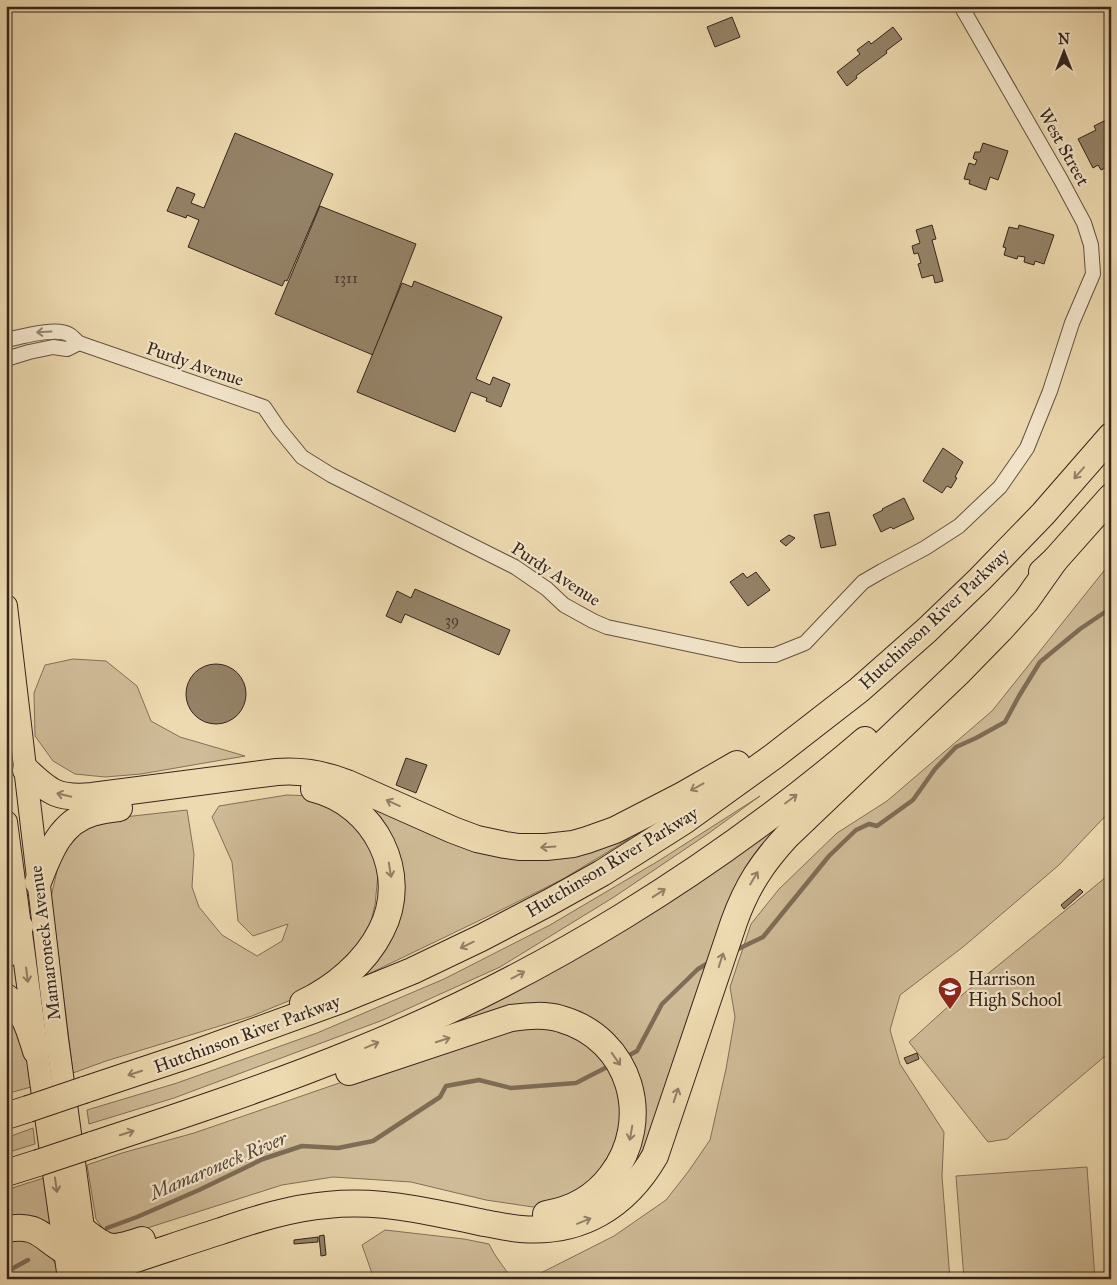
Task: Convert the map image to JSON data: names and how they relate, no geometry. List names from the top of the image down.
{
  "streets": {
    "highway": ["Hutchinson River Parkway"],
    "main road": ["Mamaroneck Avenue"],
    "street": ["West Street", "Purdy Avenue"]
  },
  "crossings": [
    ["West Street", "Purdy Avenue"]
  ],
  "water": ["Mamaroneck River"],
  "places": {
    "school or university": ["Harrison High School"]
  },
  "house_numbers": ["1311", "39"],
  "north": "top"
}
